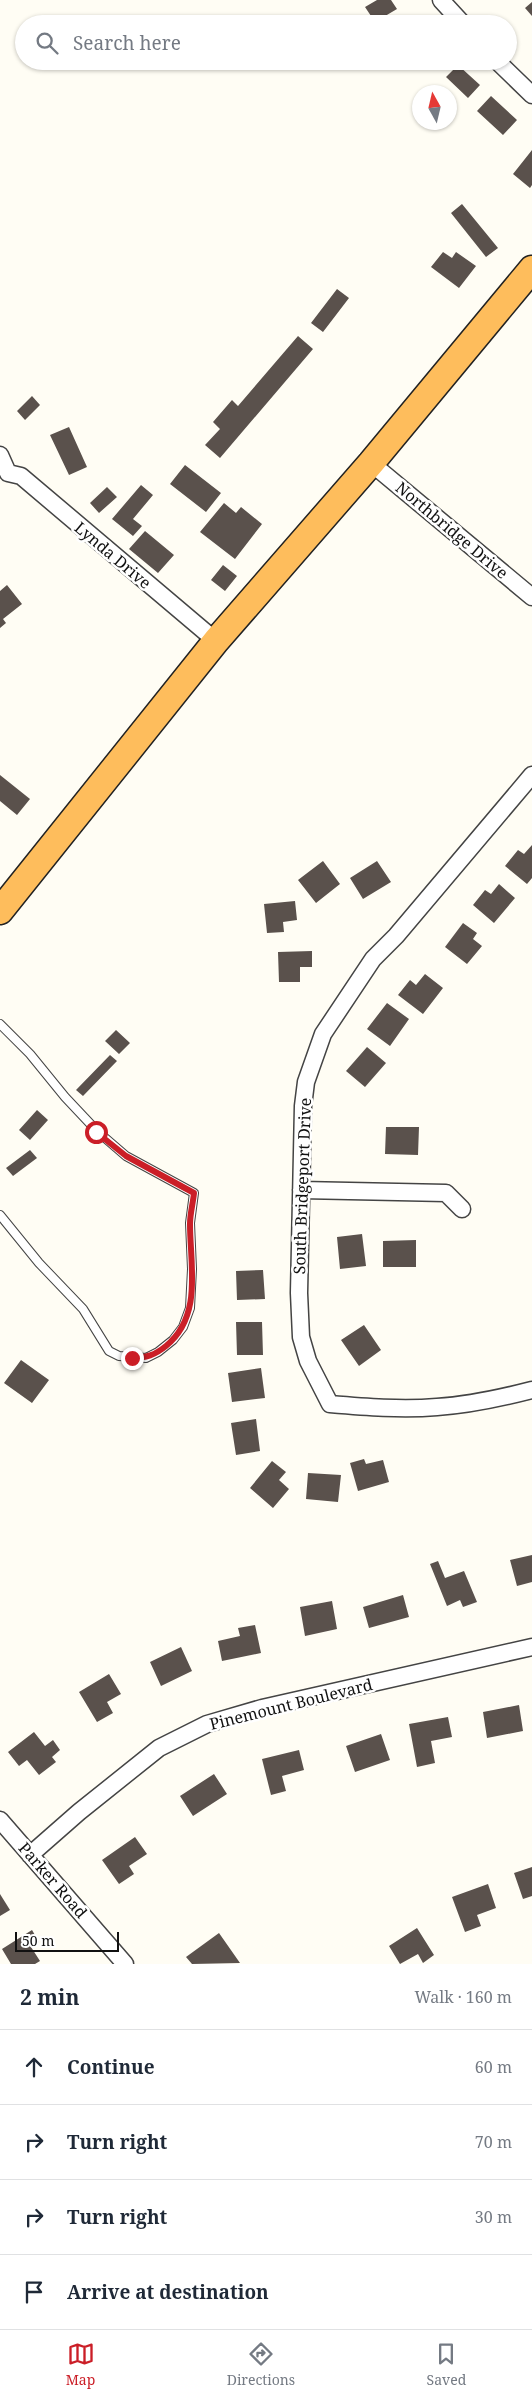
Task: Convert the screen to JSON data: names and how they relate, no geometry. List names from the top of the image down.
{
  "streets": {
    "street": [
      "Northbridge Drive",
      "Lynda Drive",
      "South Bridgeport Drive",
      "Pinemount Boulevard",
      "Parker Road"
    ]
  },
  "crossings": [
    ["Pinemount Boulevard", "Parker Road"]
  ],
  "scale_bar": "50 m",
  "north": "top",
  "page": {
    "search": "Search here",
    "scale": "50 m",
    "heading": ["2 min", "Walk · 160 m"],
    "list": [
      ["Continue", "60 m"],
      ["Turn right", "70 m"],
      ["Turn right", "30 m"],
      "Arrive at destination"
    ],
    "nav": ["Map", "Directions", "Saved"]
  }
}
